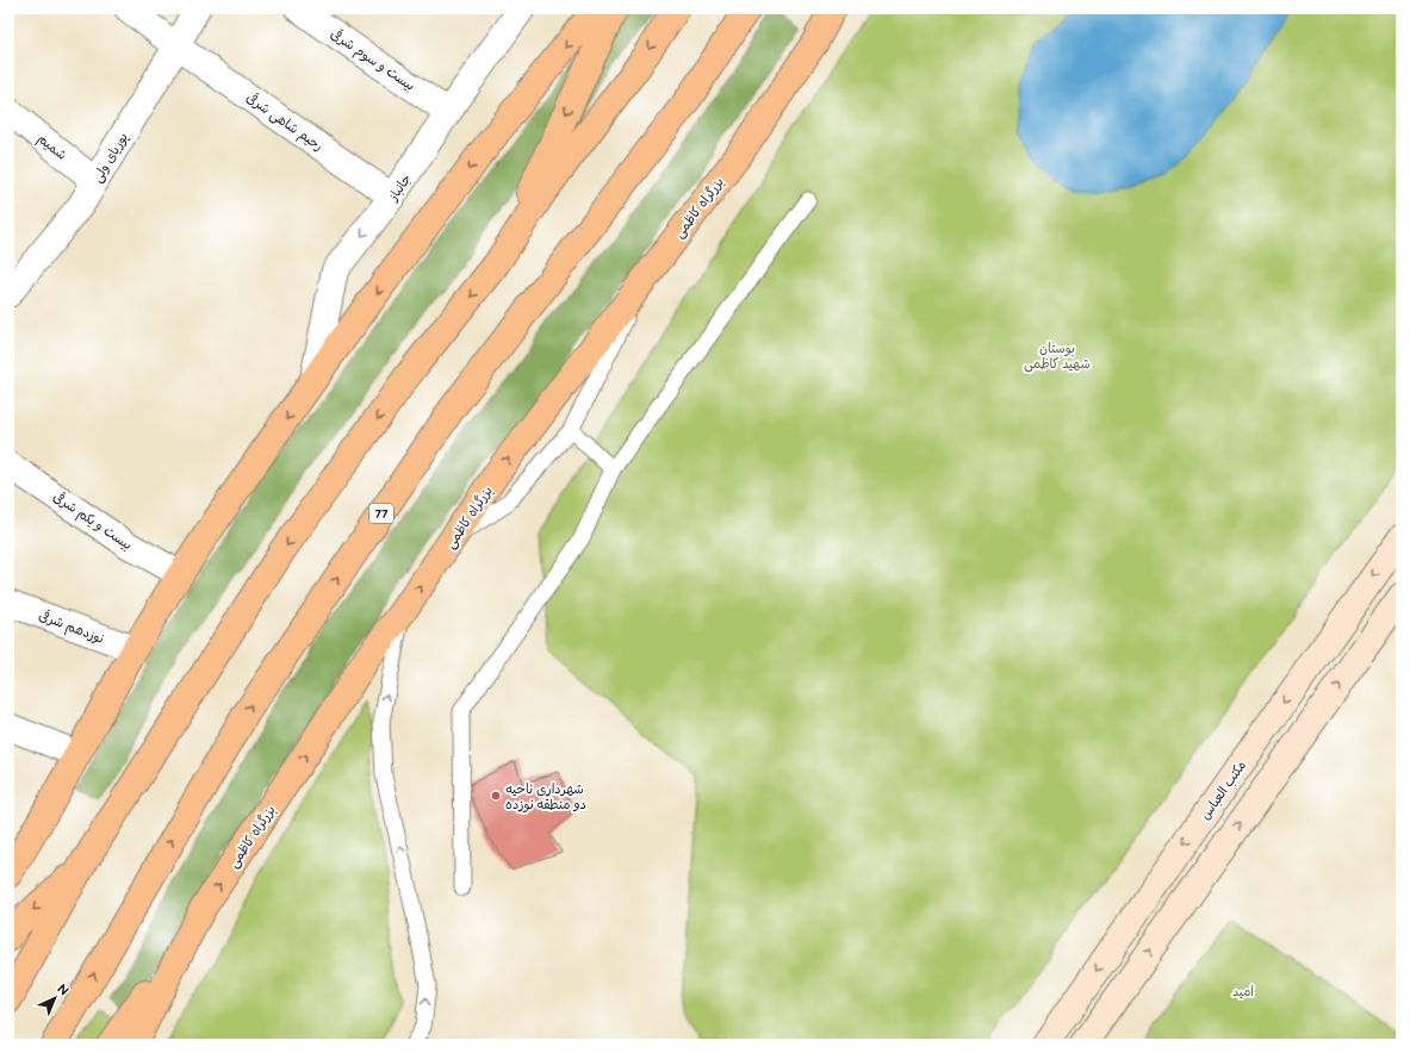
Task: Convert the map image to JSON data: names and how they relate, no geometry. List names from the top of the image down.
{
  "streets": {
    "highway": ["بزرگراه کاظمی", "77"],
    "main road": ["مکتب العباس"],
    "street": [
      "بیست و سوم شرقی",
      "رحیم شاهی شرقی",
      "شمیم",
      "پوریای ولی",
      "جانباز",
      "بیست و یکم شرقی",
      "نوزدهم شرقی"
    ]
  },
  "crossings": [
    ["بیست و سوم شرقی", "جانباز"],
    ["رحیم شاهی شرقی", "پوریای ولی"],
    ["رحیم شاهی شرقی", "جانباز"],
    ["شمیم", "پوریای ولی"]
  ],
  "one_way": ["جانباز"],
  "parks": ["بوستان شهید کاظمی", "امید"],
  "places": ["شهرداری ناحیه دو منطقه نوزده"],
  "north": "top right"
}
